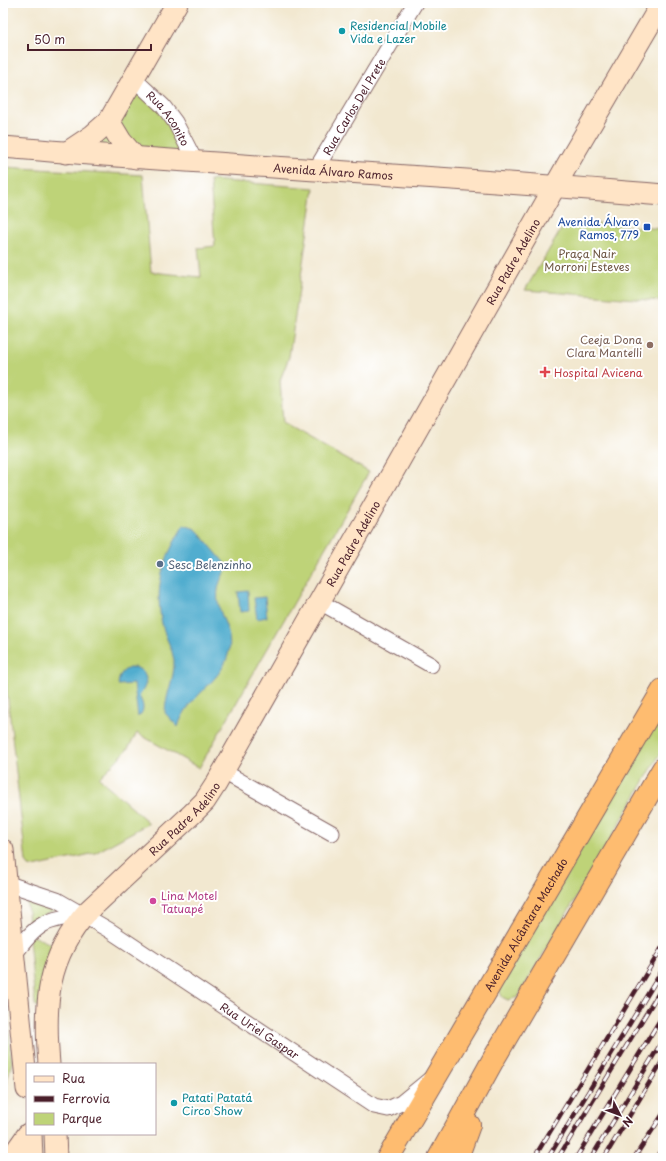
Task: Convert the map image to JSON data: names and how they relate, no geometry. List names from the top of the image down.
{
  "streets": {
    "highway": ["Avenida Alcântara Machado"],
    "main road": ["Avenida Álvaro Ramos", "Rua Padre Adelino"],
    "street": ["Rua Carlos Del Prete", "Rua Aconito", "Rua Uriel Gaspar"]
  },
  "crossings": [
    ["Rua Carlos Del Prete", "Avenida Álvaro Ramos"],
    ["Rua Aconito", "Avenida Álvaro Ramos"],
    ["Avenida Álvaro Ramos", "Rua Padre Adelino"],
    ["Rua Padre Adelino", "Rua Uriel Gaspar"],
    ["Avenida Alcântara Machado", "Rua Uriel Gaspar"]
  ],
  "parks": ["Praça Nair Morroni Esteves"],
  "places": {
    "other": [
      "Residencial Mobile Vida e Lazer",
      "Ceeja Dona Clara Mantelli",
      "Sesc Belenzinho",
      "Lina Motel Tatuapé",
      "Patati Patatá Circo Show"
    ],
    "transit": ["Avenida Álvaro Ramos, 779"],
    "health": ["Hospital Avicena"]
  },
  "legend": ["Rua", "Ferrovia", "Parque"],
  "scale_bar": "50 m",
  "north": "bottom right"
}
